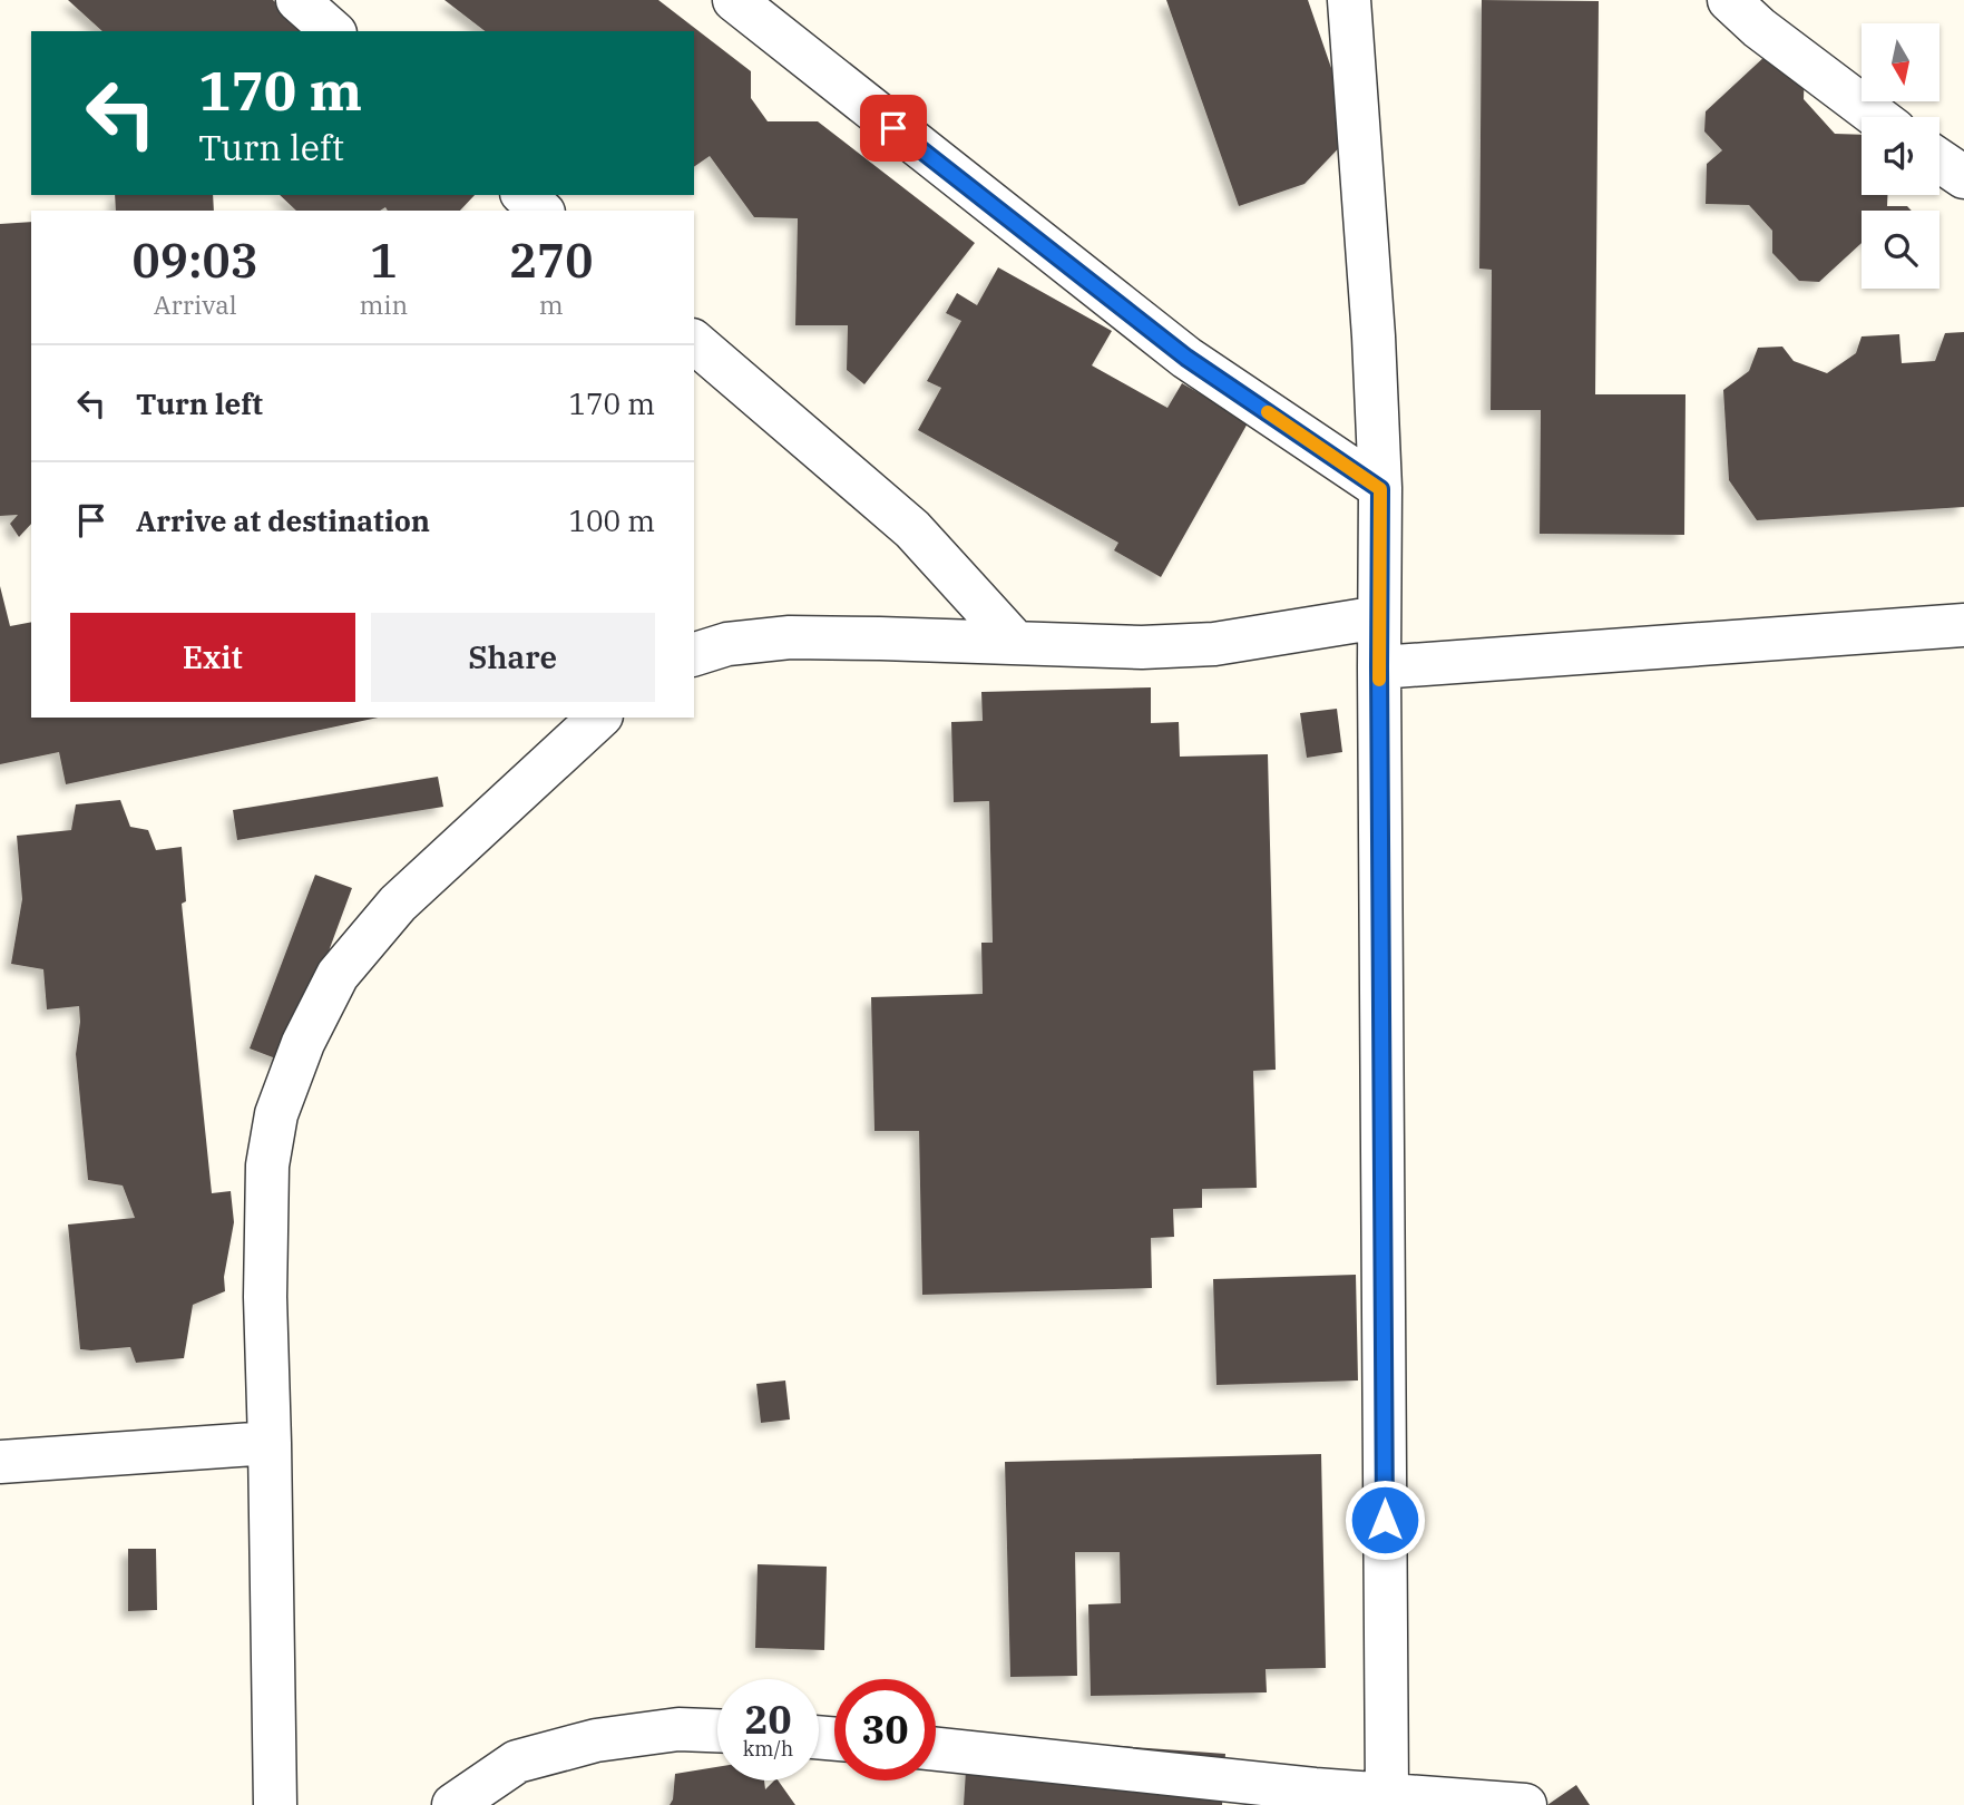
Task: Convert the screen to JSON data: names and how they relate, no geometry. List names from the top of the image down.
{
  "north": "bottom",
  "page": {
    "turn": ["170 m", "Turn left"],
    "eta": [
      "09:03",
      "Arrival",
      "1",
      "min",
      "270",
      "m"
    ],
    "list": [
      {
        "name": "Turn left",
        "value": "170 m"
      },
      {
        "name": "Arrive at destination",
        "value": "100 m"
      }
    ],
    "buttons": ["Exit", "Share"],
    "speed": "20 km/h",
    "limit": "30"
  }
}
